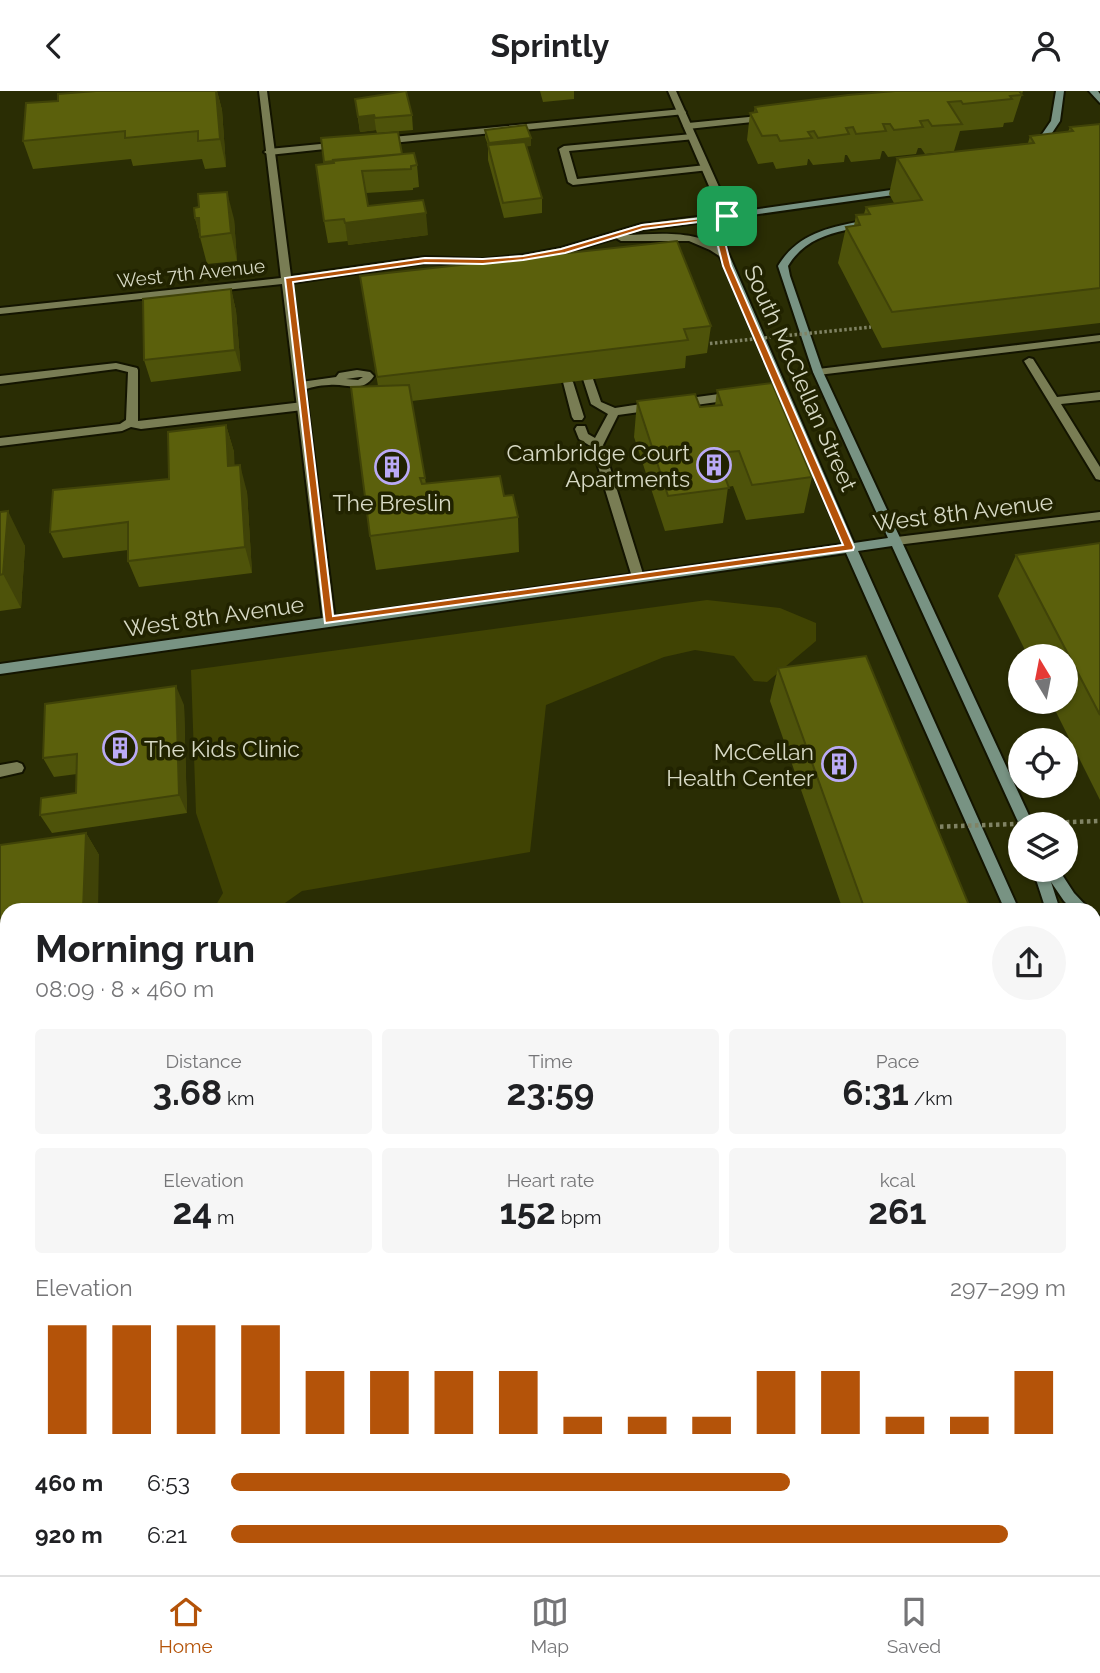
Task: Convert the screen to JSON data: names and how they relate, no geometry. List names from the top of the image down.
{
  "streets": {
    "street": ["West 7th Avenue", "South McClellan Street", "West 8th Avenue"]
  },
  "crossings": [
    ["West 7th Avenue", "South McClellan Street"],
    ["South McClellan Street", "West 8th Avenue"]
  ],
  "places": {
    "building": [
      "Cambridge Court Apartments",
      "The Breslin",
      "The Kids Clinic",
      "McCellan Health Center"
    ]
  },
  "north": "top",
  "page": {
    "header": "Sprintly",
    "heading": ["Morning run", "08:09 · 8 × 460 m"],
    "stats": [
      ["Distance", "3.68 km"],
      ["Time", "23:59"],
      ["Pace", "6:31 /km"],
      ["Elevation", "24 m"],
      ["Heart rate", "152 bpm"],
      ["kcal", "261"]
    ],
    "chart": ["Elevation", "297–299 m"],
    "list": [
      {
        "name": "460 m",
        "note": "6:53"
      },
      {
        "name": "920 m",
        "note": "6:21"
      }
    ],
    "tabs": ["Home", "Map", "Saved"]
  }
}
